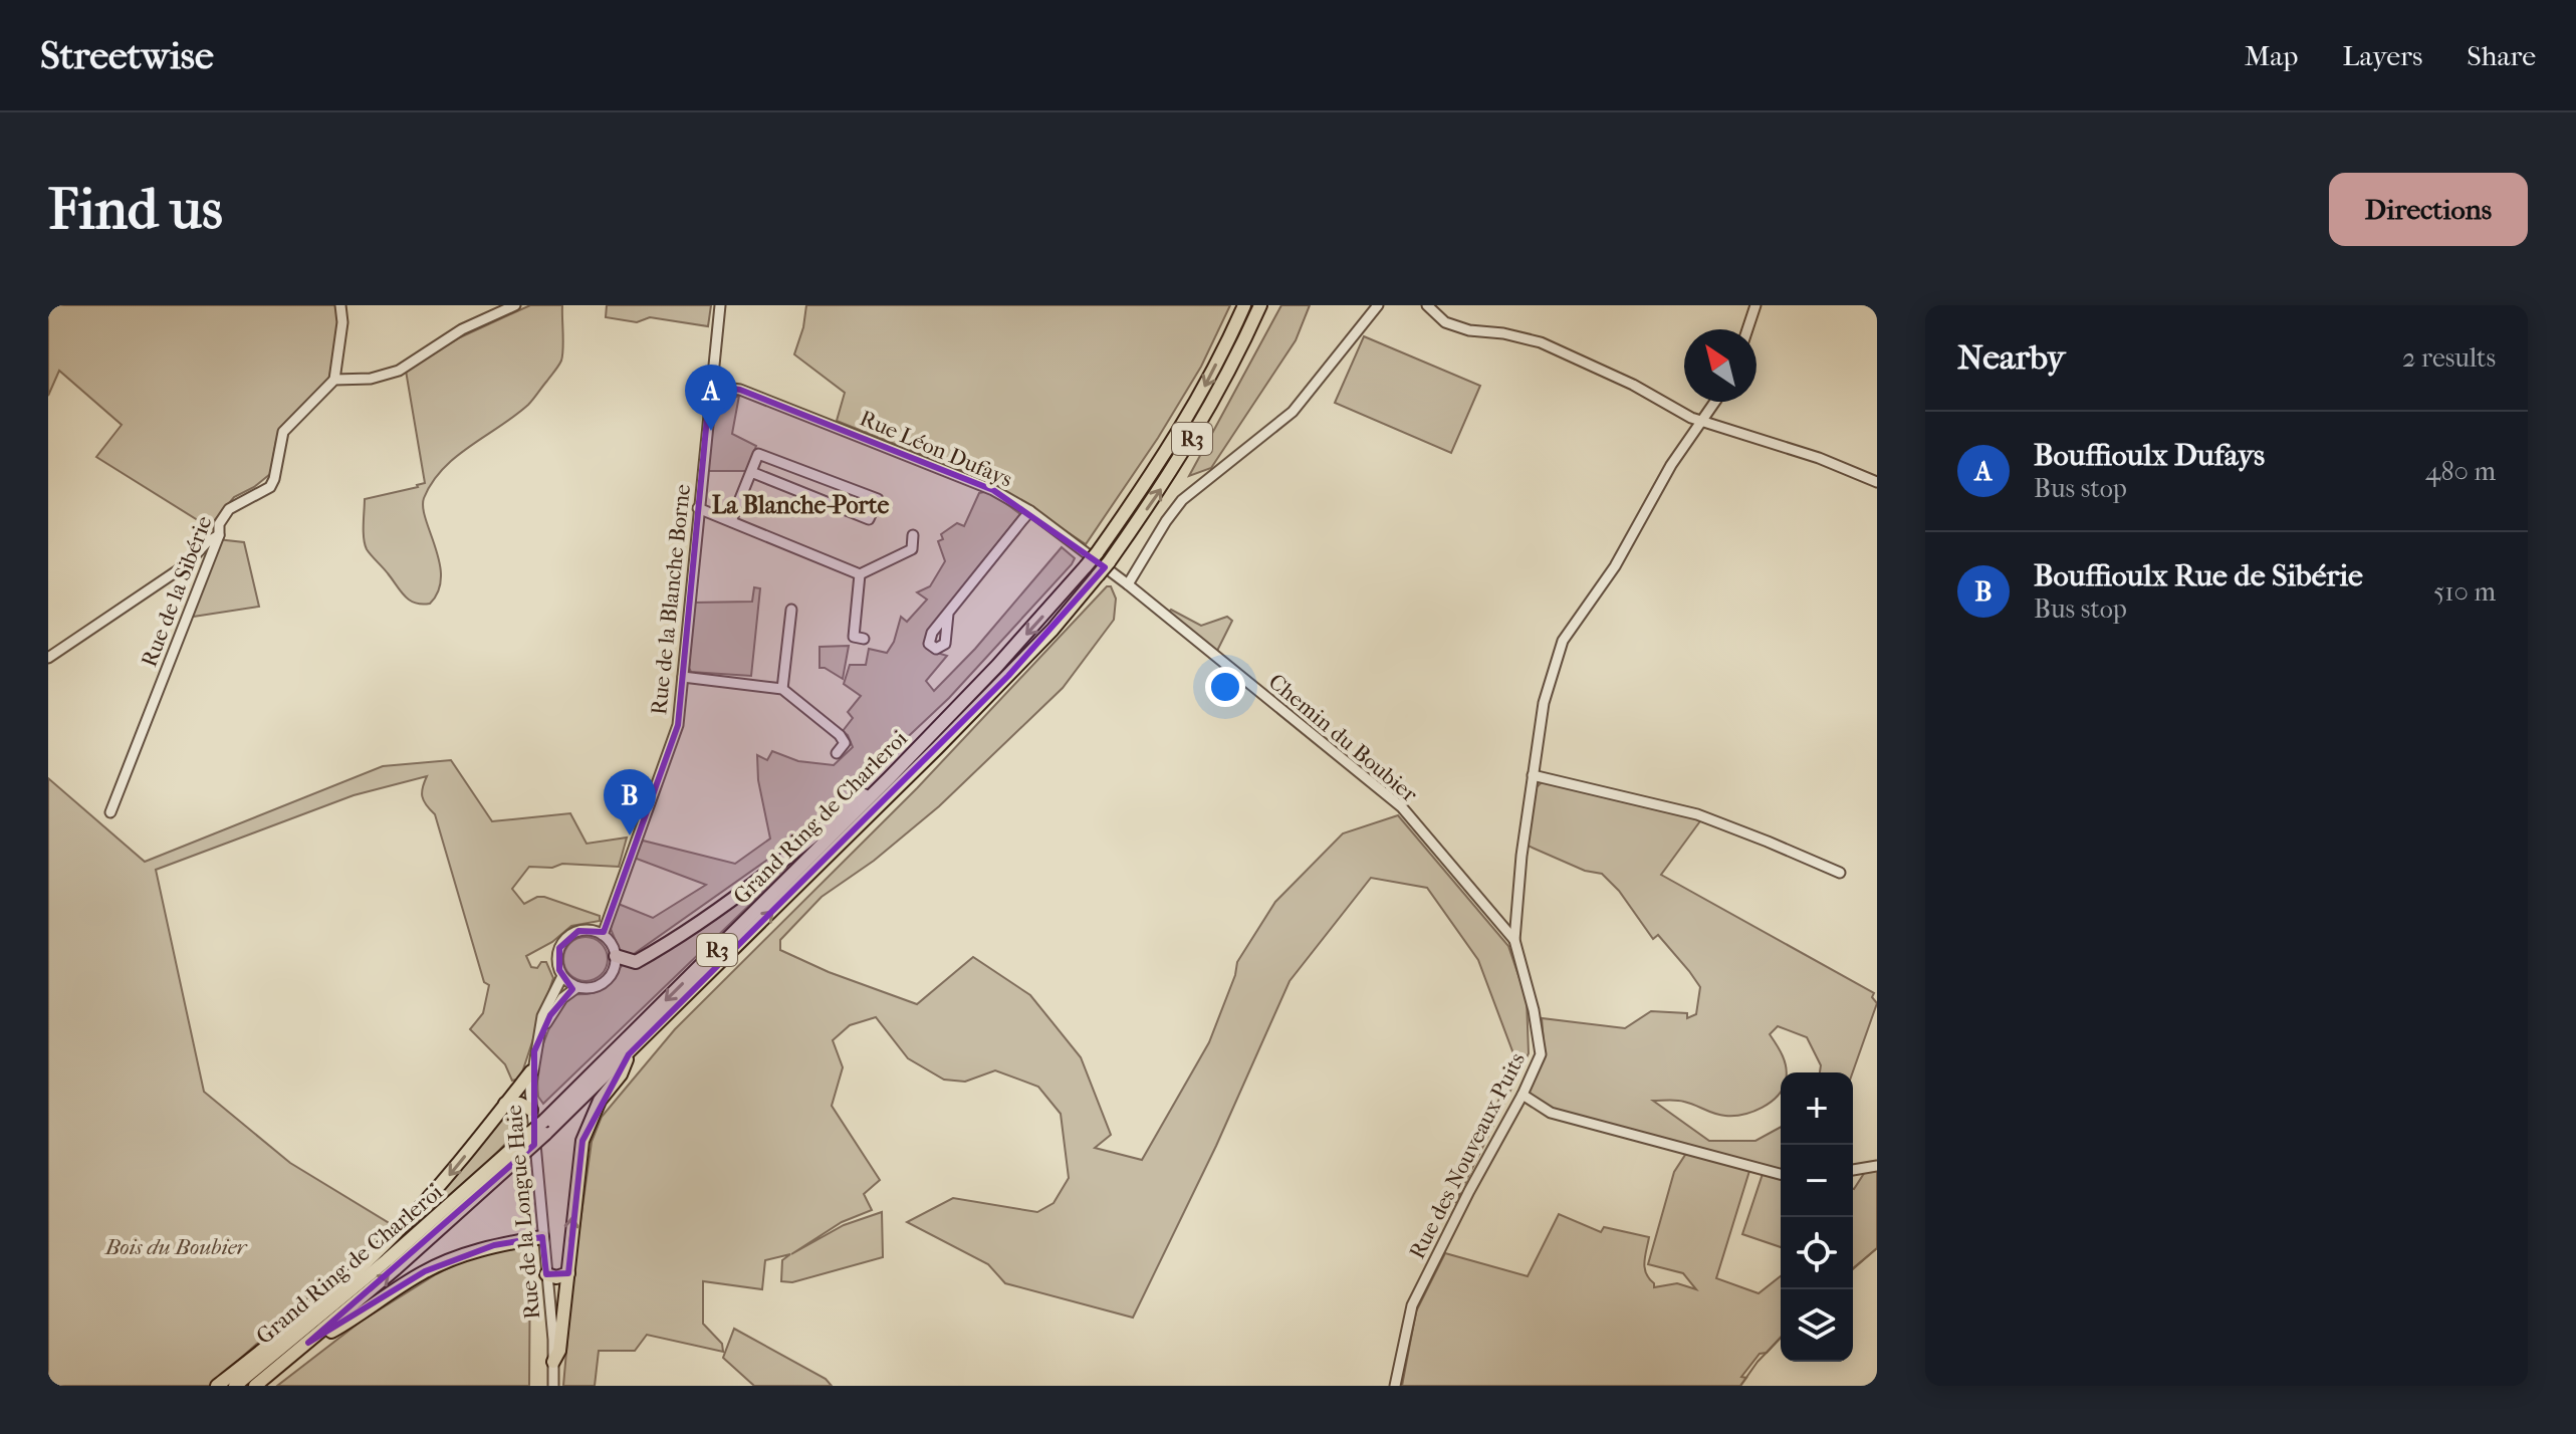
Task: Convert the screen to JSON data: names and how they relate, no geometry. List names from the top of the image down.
{
  "streets": {
    "highway": ["R3", "Grand Ring de Charleroi"],
    "street": [
      "Rue Léon Dufays",
      "Rue de la Sibérie",
      "Rue de la Blanche Borne",
      "Chemin du Boubier",
      "Rue des Nouveaux Puits",
      "Rue de la Longue Haie"
    ]
  },
  "crossings": [
    ["Rue Léon Dufays", "Rue de la Blanche Borne"],
    ["Rue Léon Dufays", "Chemin du Boubier"],
    ["Rue de la Blanche Borne", "Rue de la Longue Haie"],
    ["Chemin du Boubier", "Rue des Nouveaux Puits"]
  ],
  "districts": ["La Blanche-Porte"],
  "parks": ["Bois du Boubier"],
  "north": "top left",
  "page": {
    "header": "Streetwise",
    "nav": ["Map", "Layers", "Share"],
    "buttons": "Directions",
    "title": "Find us",
    "heading": ["Nearby", "2 results"],
    "pins": ["A", "B"],
    "list": [
      {
        "mark": "A",
        "name": "Bouffioulx Dufays",
        "note": "Bus stop",
        "value": "480 m"
      },
      {
        "mark": "B",
        "name": "Bouffioulx Rue de Sibérie",
        "note": "Bus stop",
        "value": "510 m"
      }
    ],
    "map_buttons": ["+", "−"]
  }
}
